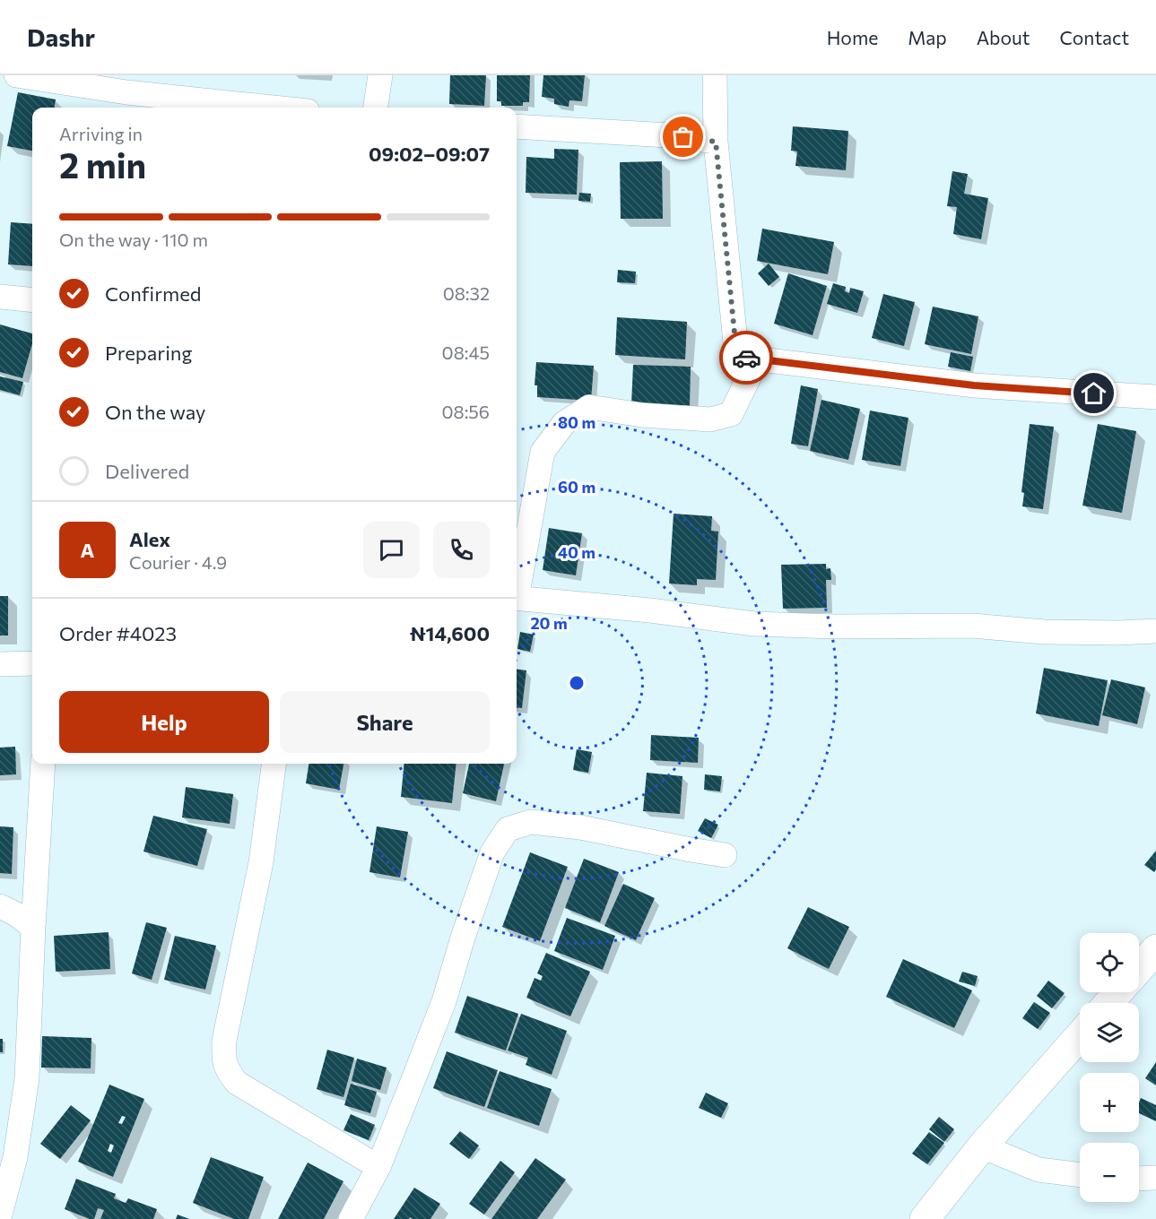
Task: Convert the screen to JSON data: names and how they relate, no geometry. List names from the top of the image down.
{
  "page": {
    "header": "Dashr",
    "nav": [
      "Home",
      "Map",
      "About",
      "Contact"
    ],
    "heading": ["2 min", "Arriving in", "09:02–09:07"],
    "panel": [
      "Alex",
      "Courier · 4.9",
      "Order #4023",
      "₦14,600"
    ],
    "bar": "On the way · 110 m",
    "list": [
      ["Confirmed", "08:32"],
      ["Preparing", "08:45"],
      ["On the way", "08:56"],
      "Delivered"
    ],
    "round": "A",
    "buttons": ["Help", "Share"],
    "map_buttons": ["+", "−"]
  },
  "rings": [
    "80 m",
    "60 m",
    "40 m",
    "20 m"
  ]
}
